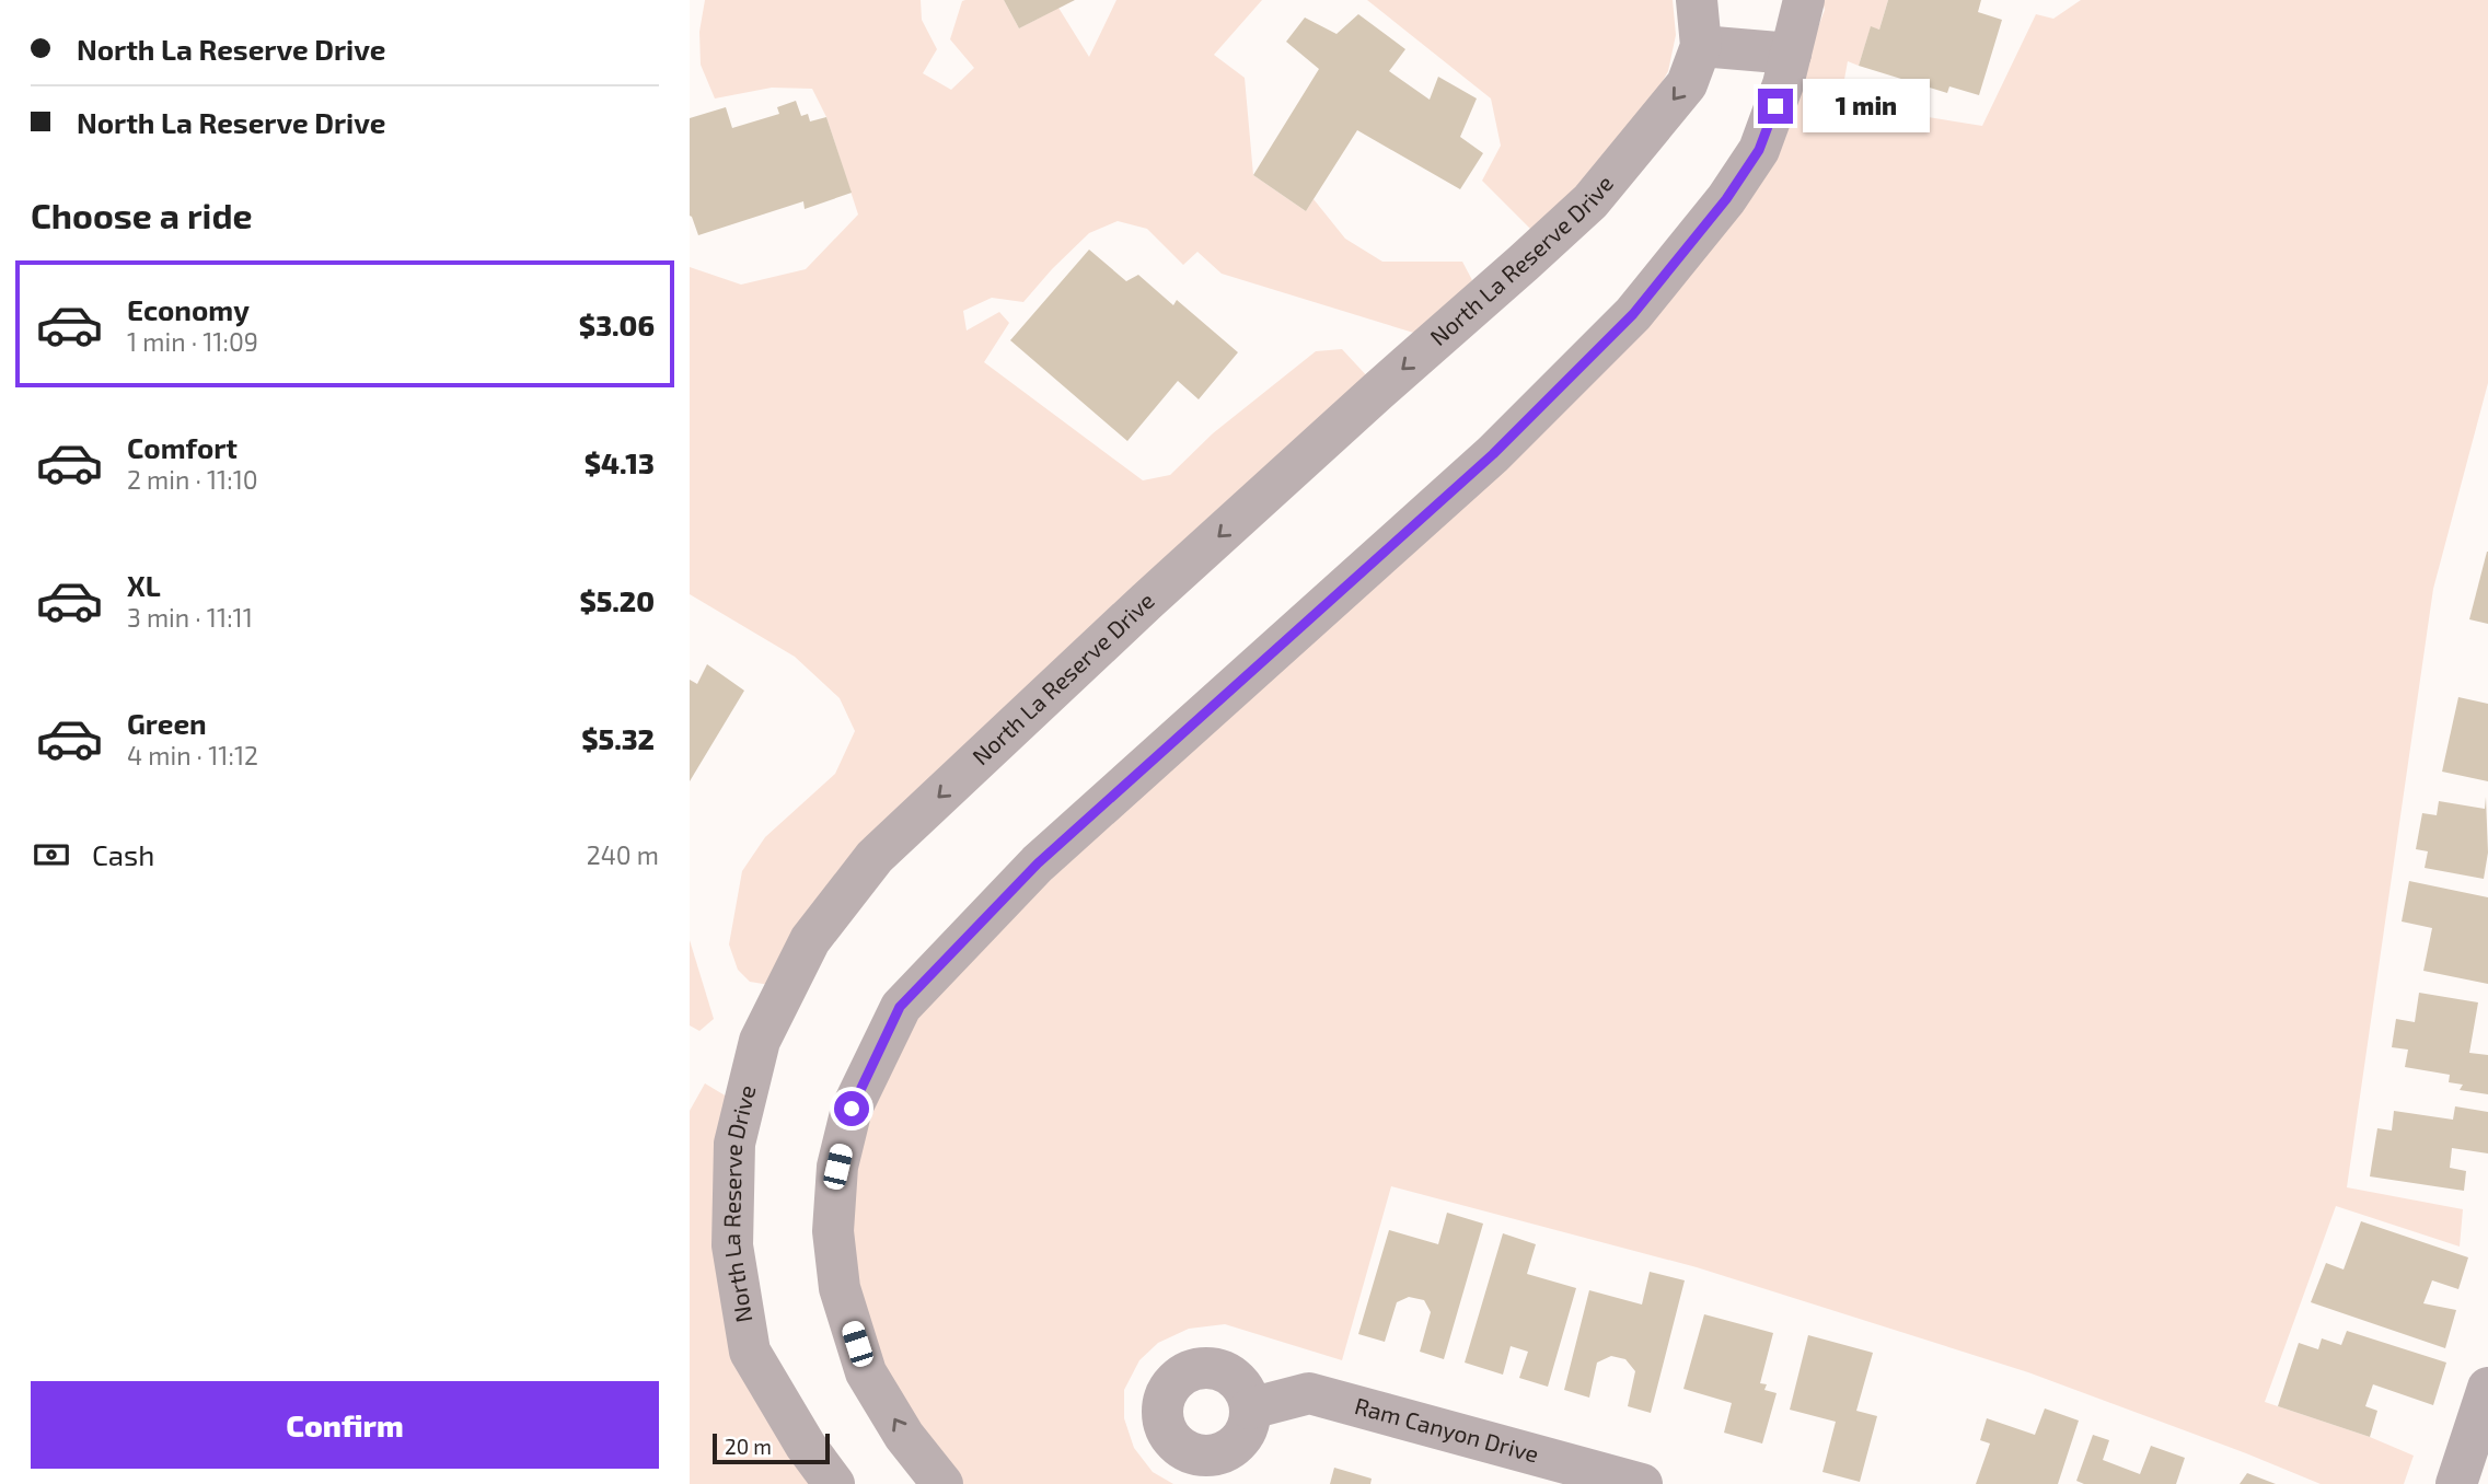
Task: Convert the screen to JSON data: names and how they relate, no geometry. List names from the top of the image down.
{
  "streets": {
    "street": ["North La Reserve Drive", "Ram Canyon Drive"]
  },
  "scale_bar": "20 m",
  "page": {
    "banner": ["North La Reserve Drive", "North La Reserve Drive"],
    "bubble": "1 min",
    "heading": "Choose a ride",
    "list": [
      {
        "name": "Economy",
        "note": "1 min · 11:09",
        "value": "$3.06"
      },
      {
        "name": "Comfort",
        "note": "2 min · 11:10",
        "value": "$4.13"
      },
      {
        "name": "XL",
        "note": "3 min · 11:11",
        "value": "$5.20"
      },
      {
        "name": "Green",
        "note": "4 min · 11:12",
        "value": "$5.32"
      }
    ],
    "pay": ["Cash", "240 m"],
    "buttons": "Confirm",
    "scale": "20 m"
  }
}
